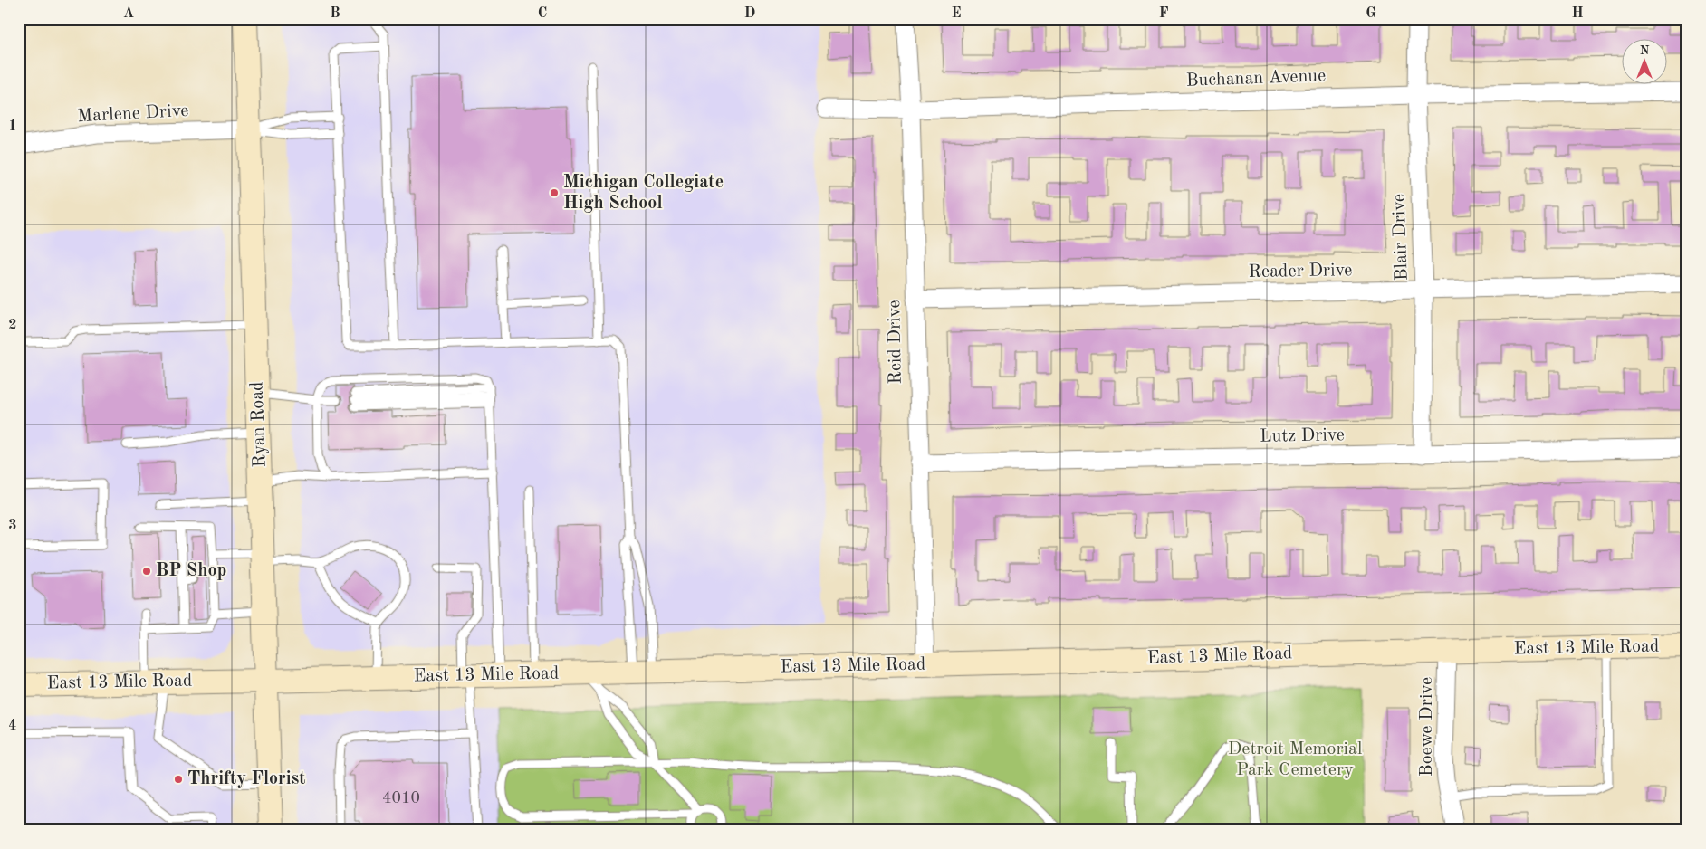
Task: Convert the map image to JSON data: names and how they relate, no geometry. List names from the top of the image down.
{
  "streets": {
    "main road": ["Ryan Road", "East 13 Mile Road"],
    "street": [
      "Buchanan Avenue",
      "Marlene Drive",
      "Blair Drive",
      "Reader Drive",
      "Reid Drive",
      "Lutz Drive",
      "Boewe Drive"
    ]
  },
  "crossings": [
    ["Buchanan Avenue", "Blair Drive"],
    ["Buchanan Avenue", "Reid Drive"],
    ["Marlene Drive", "Ryan Road"],
    ["Blair Drive", "Reader Drive"],
    ["Blair Drive", "Lutz Drive"],
    ["Reader Drive", "Reid Drive"],
    ["Reid Drive", "Lutz Drive"],
    ["Reid Drive", "East 13 Mile Road"],
    ["Ryan Road", "East 13 Mile Road"],
    ["East 13 Mile Road", "Boewe Drive"]
  ],
  "parks": ["Detroit Memorial Park Cemetery"],
  "places": ["Michigan Collegiate High School", "BP Shop", "Thrifty Florist"],
  "house_numbers": ["4010"],
  "north": "top",
  "grid": {
    "columns": [
      "A",
      "B",
      "C",
      "D",
      "E",
      "F",
      "G",
      "H"
    ],
    "rows": [
      "1",
      "2",
      "3",
      "4"
    ]
  }
}
